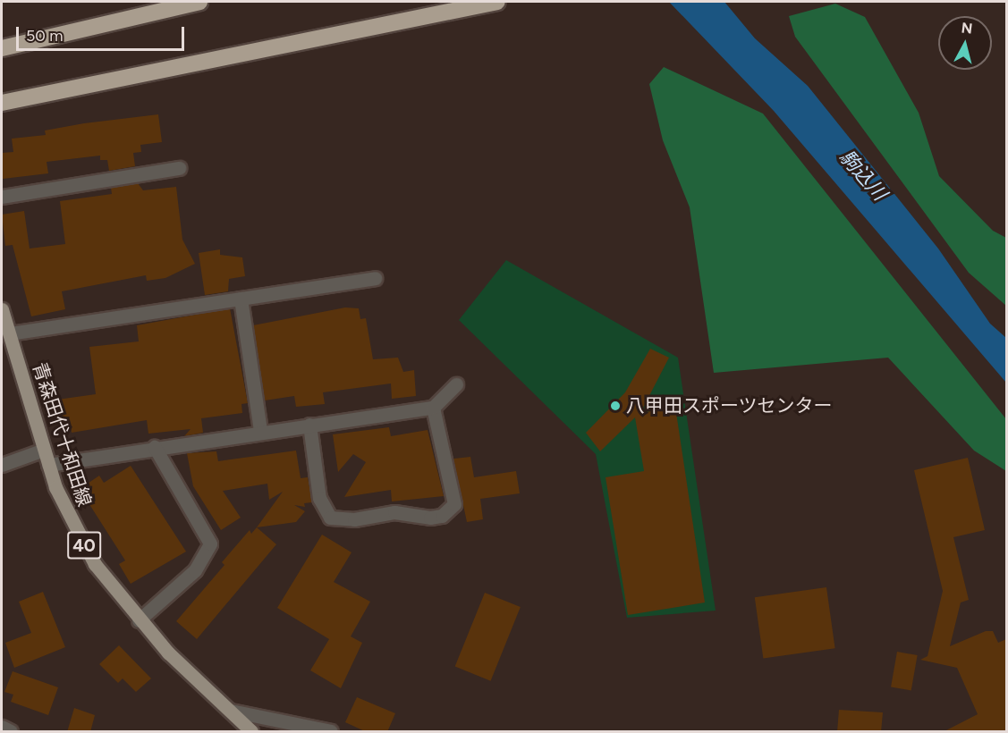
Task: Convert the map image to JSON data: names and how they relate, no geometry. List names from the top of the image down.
{
  "streets": {
    "main road": ["青森田代十和田線", "40"]
  },
  "water": ["駒込川"],
  "places": ["八甲田スポーツセンター"],
  "scale_bar": "50 m",
  "north": "top"
}
